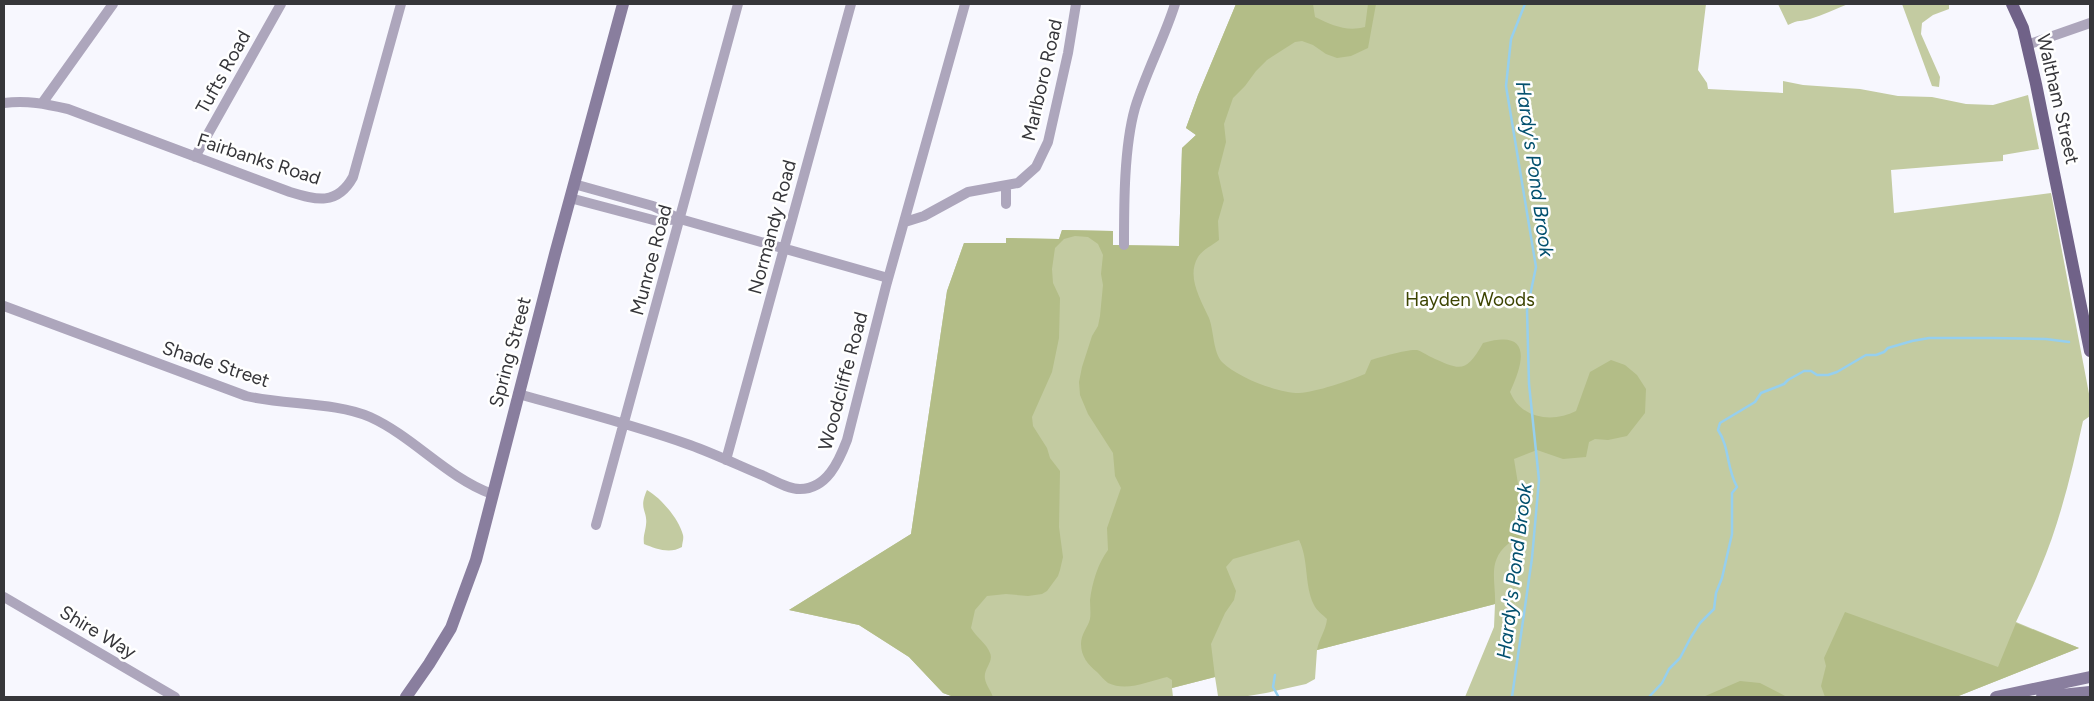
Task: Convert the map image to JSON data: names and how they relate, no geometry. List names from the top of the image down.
{
  "streets": {
    "main road": ["Waltham Street", "Spring Street"],
    "street": [
      "Tufts Road",
      "Marlboro Road",
      "Fairbanks Road",
      "Normandy Road",
      "Munroe Road",
      "Shade Street",
      "Woodcliffe Road",
      "Shire Way"
    ]
  },
  "crossings": [
    ["Tufts Road", "Fairbanks Road"],
    ["Marlboro Road", "Woodcliffe Road"],
    ["Normandy Road", "Woodcliffe Road"],
    ["Munroe Road", "Woodcliffe Road"],
    ["Spring Street", "Shade Street"],
    ["Spring Street", "Woodcliffe Road"]
  ],
  "water": ["Hardy's Pond Brook"],
  "parks": ["Hayden Woods"]
}
